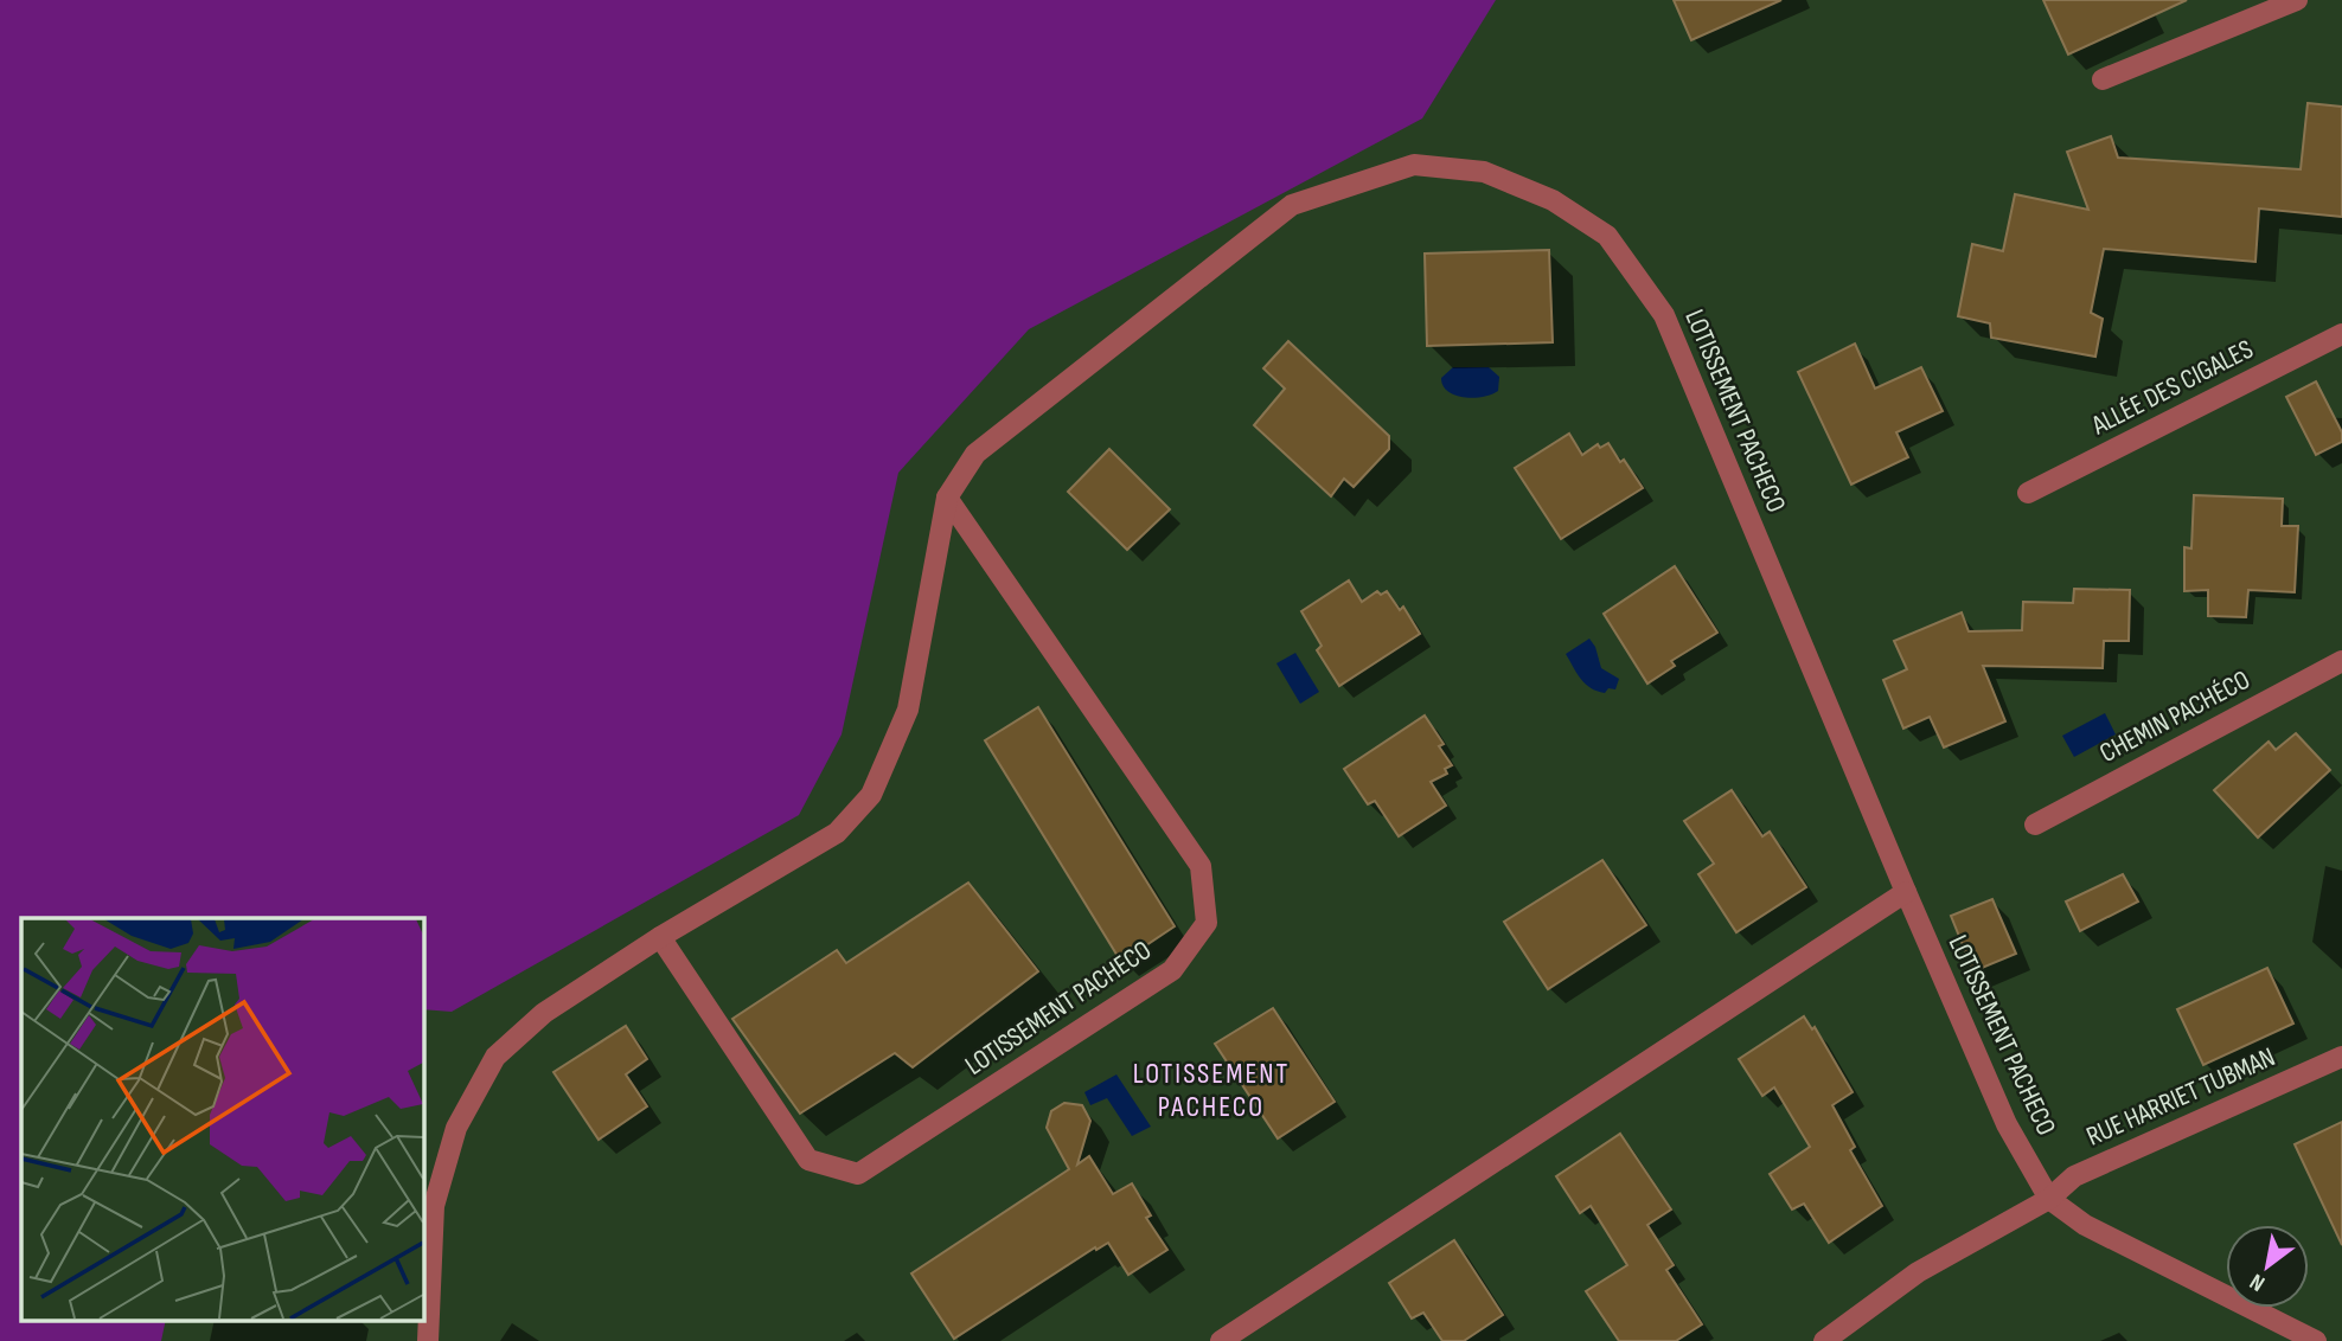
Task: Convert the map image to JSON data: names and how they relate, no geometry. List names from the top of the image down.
{
  "streets": {
    "street": [
      "ALLÉE DES CIGALES",
      "LOTISSEMENT PACHECO",
      "CHEMIN PACHÉCO",
      "RUE HARRIET TUBMAN"
    ]
  },
  "crossings": [
    ["LOTISSEMENT PACHECO", "RUE HARRIET TUBMAN"]
  ],
  "districts": ["LOTISSEMENT PACHECO"],
  "north": "bottom left"
}
